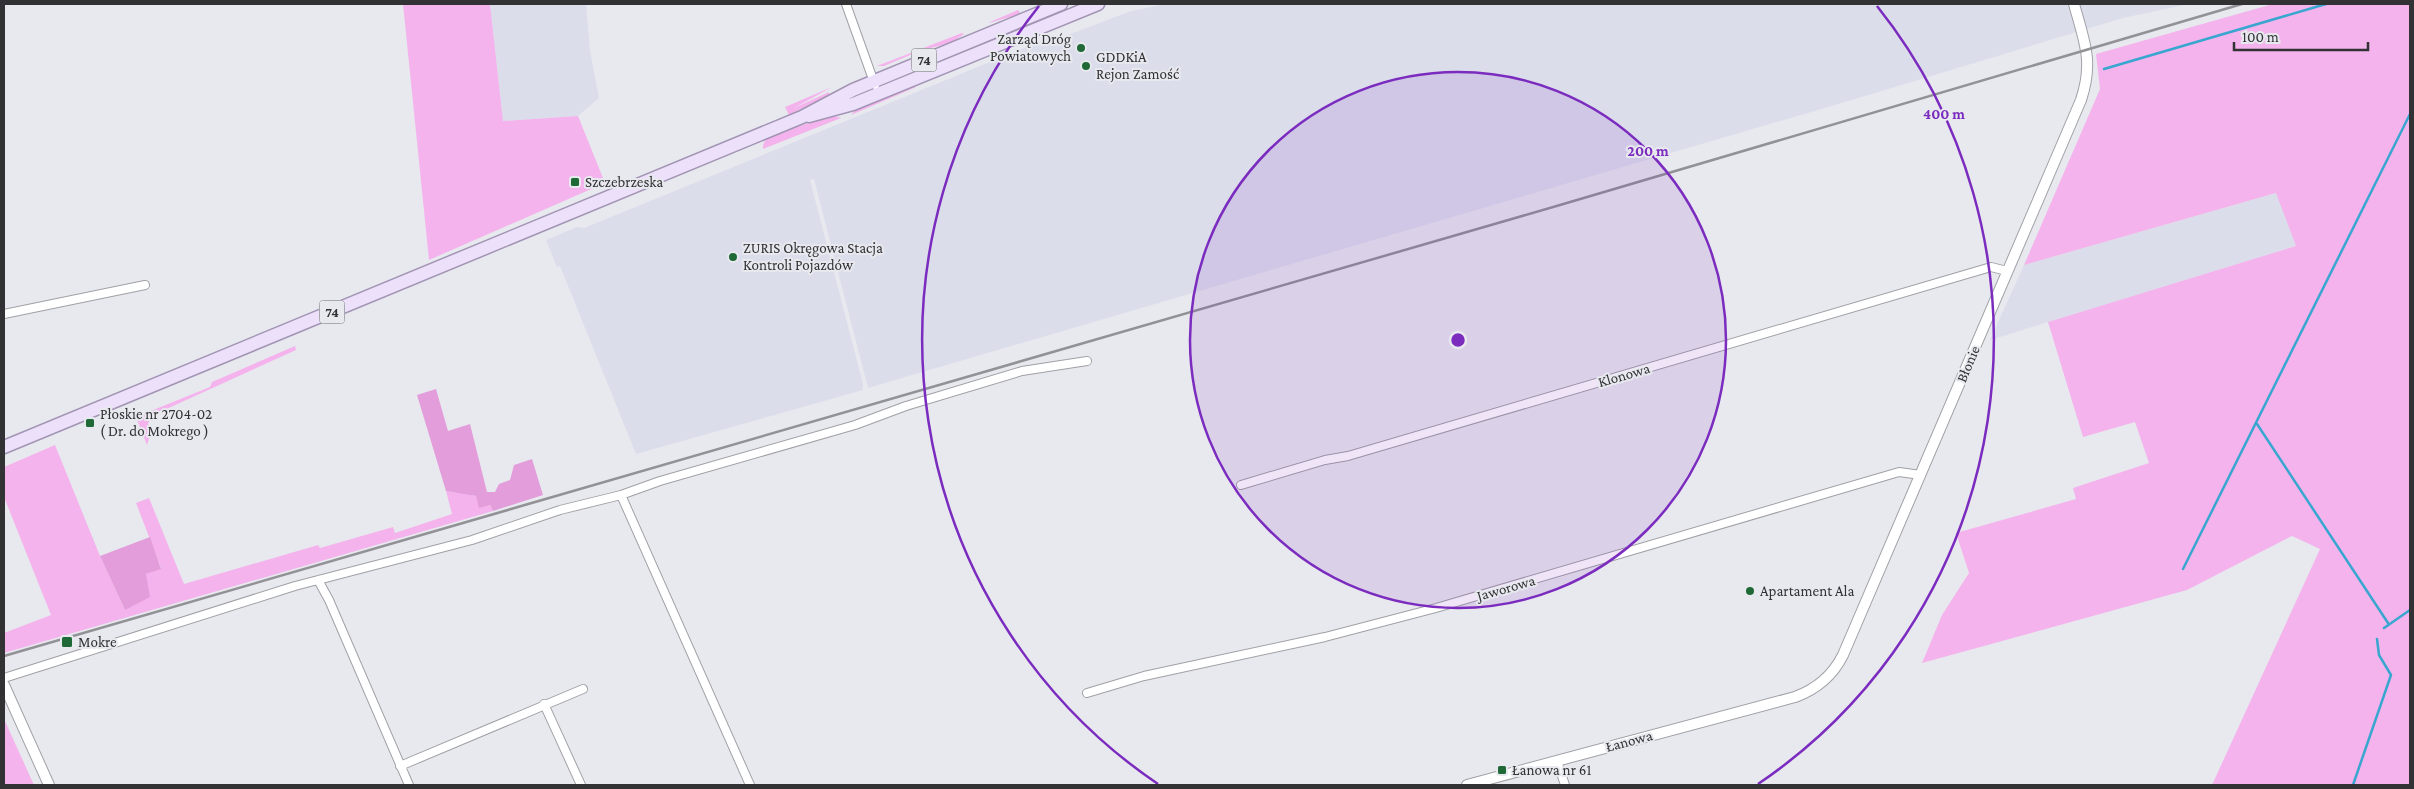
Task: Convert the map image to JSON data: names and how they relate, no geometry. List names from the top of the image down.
{
  "streets": {
    "main road": ["74"],
    "street": [
      "Błonie",
      "Klonowa",
      "Jaworowa",
      "Łanowa"
    ]
  },
  "crossings": [
    ["Błonie", "Klonowa"],
    ["Błonie", "Jaworowa"],
    ["Błonie", "Łanowa"]
  ],
  "places": {
    "other": [
      "Zarząd Dróg Powiatowych",
      "GDDKiA Rejon Zamość",
      "ZURIS Okręgowa Stacja Kontroli Pojazdów",
      "Apartament Ala"
    ],
    "transit": [
      "Szczebrzeska",
      "Płoskie nr 2704-02 ( Dr. do Mokrego )",
      "Mokre",
      "Łanowa nr 61"
    ]
  },
  "scale_bar": "100 m",
  "rings": ["400 m", "200 m"]
}
